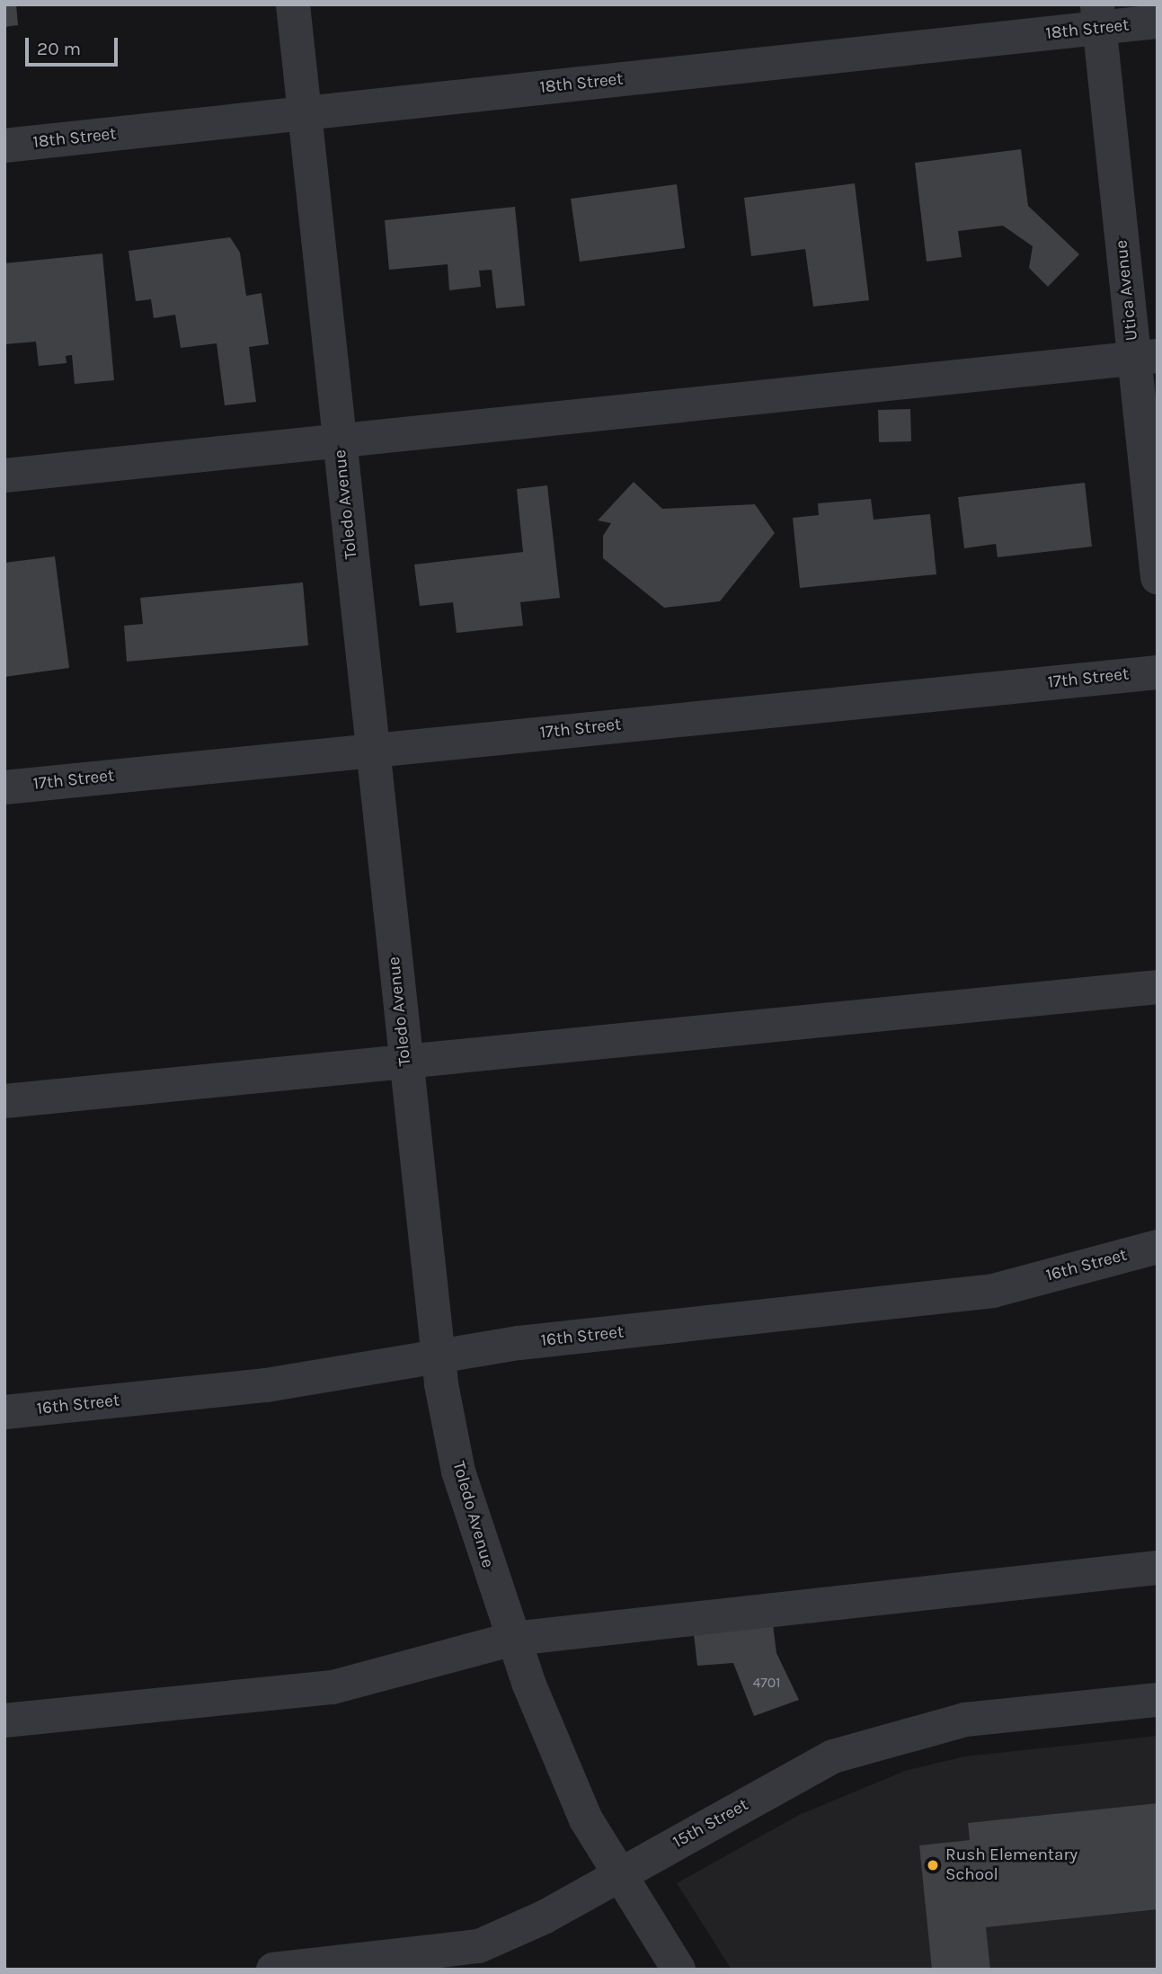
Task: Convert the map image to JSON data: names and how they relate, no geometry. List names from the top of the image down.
{
  "streets": {
    "street": [
      "18th Street",
      "Utica Avenue",
      "Toledo Avenue",
      "17th Street",
      "16th Street",
      "15th Street"
    ]
  },
  "crossings": [
    ["18th Street", "Utica Avenue"],
    ["18th Street", "Toledo Avenue"],
    ["Toledo Avenue", "17th Street"],
    ["Toledo Avenue", "16th Street"],
    ["Toledo Avenue", "15th Street"]
  ],
  "places": ["Rush Elementary School"],
  "house_numbers": ["4701"],
  "scale_bar": "20 m"
}
